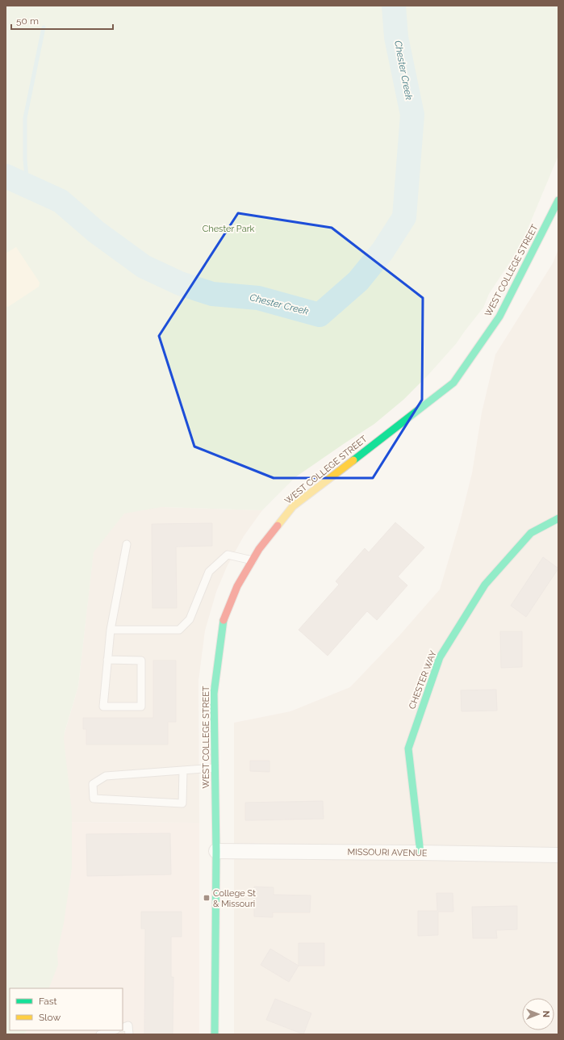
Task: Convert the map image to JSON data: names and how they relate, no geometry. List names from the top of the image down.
{
  "streets": {
    "street": ["WEST COLLEGE STREET", "CHESTER WAY", "MISSOURI AVENUE"]
  },
  "crossings": [
    ["WEST COLLEGE STREET", "MISSOURI AVENUE"],
    ["CHESTER WAY", "MISSOURI AVENUE"]
  ],
  "water": ["Chester Creek"],
  "parks": ["Chester Park"],
  "places": {
    "transit": ["College St & Missouri"]
  },
  "legend": ["Fast", "Slow"],
  "scale_bar": "50 m",
  "north": "right"
}
